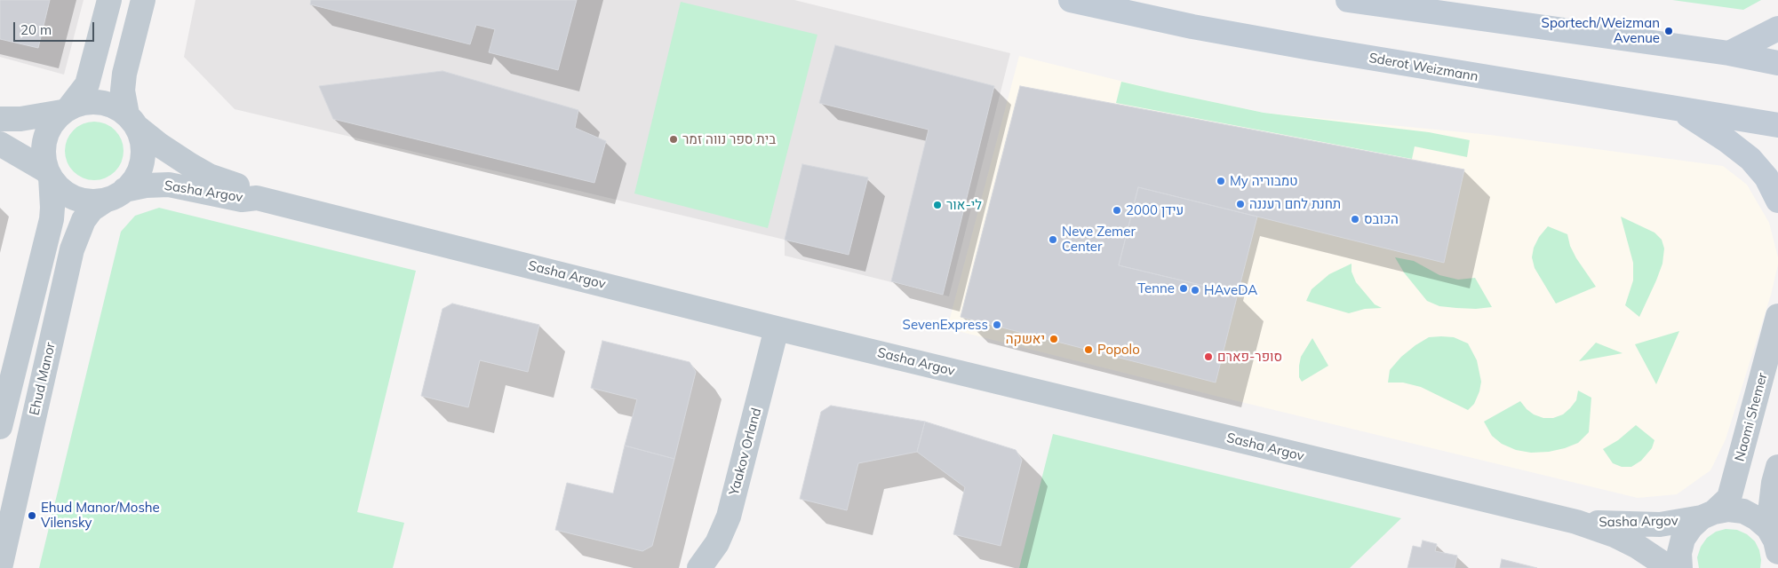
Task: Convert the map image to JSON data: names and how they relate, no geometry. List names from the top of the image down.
{
  "streets": {
    "main road": ["Sderot Weizmann"],
    "street": [
      "Sasha Argov",
      "Ehud Manor",
      "Naomi Shemer",
      "Yaakov Orland"
    ]
  },
  "crossings": [
    ["Sasha Argov", "Ehud Manor"],
    ["Sasha Argov", "Naomi Shemer"],
    ["Sasha Argov", "Yaakov Orland"]
  ],
  "places": [
    "Sportech/Weizman Avenue",
    "בית ספר נווה זמר",
    "My טמבוריה",
    "תחנת לחם רעננה",
    "לי-אור",
    "עידן 2000",
    "הכובס",
    "Neve Zemer Center",
    "Tenne",
    "HAveDA",
    "SevenExpress",
    "יאשקה",
    "Popolo",
    "סופר-פארם",
    "Ehud Manor/Moshe Vilensky"
  ],
  "scale_bar": "20 m"
}
